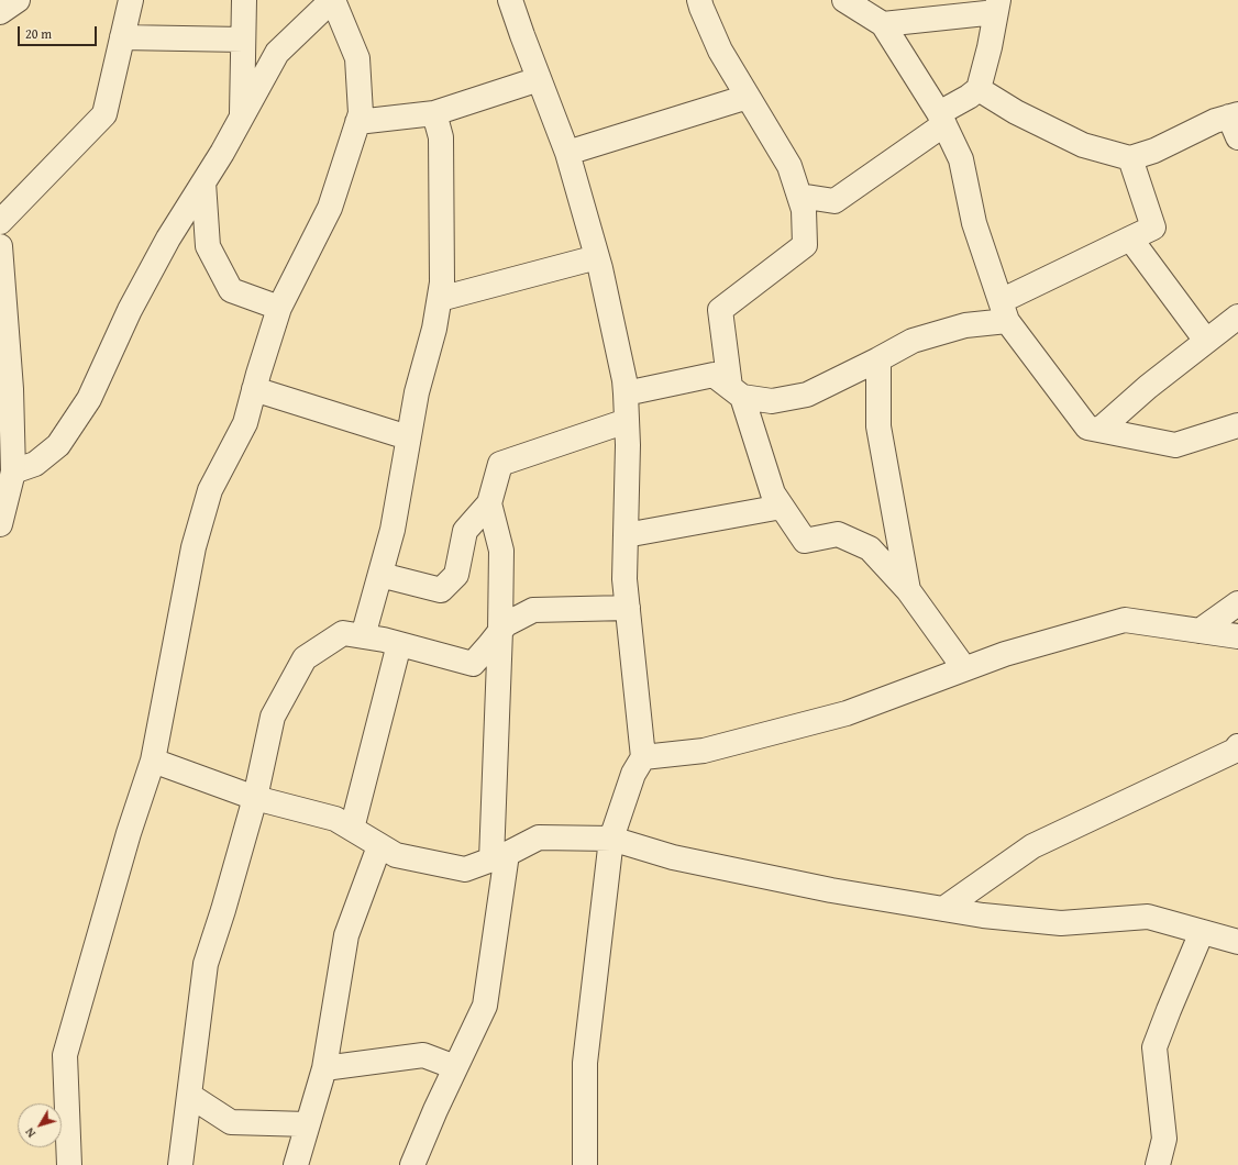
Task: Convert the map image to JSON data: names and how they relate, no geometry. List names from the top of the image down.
{
  "scale_bar": "20 m",
  "north": "bottom left"
}
